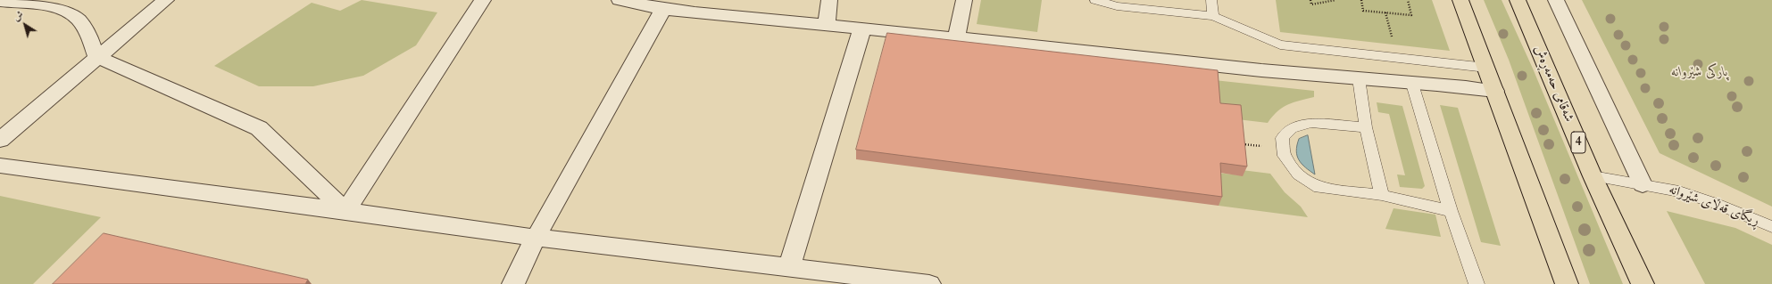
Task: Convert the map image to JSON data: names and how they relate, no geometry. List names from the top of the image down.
{
  "streets": {
    "highway": ["شەقامی حەمەڕەش", "4"],
    "lane": ["ڕیگای قەڵای شێروانە"]
  },
  "crossings": [
    ["شەقامی حەمەڕەش", "ڕیگای قەڵای شێروانە"]
  ],
  "parks": ["پارکی شێروانە"],
  "north": "top left"
}
